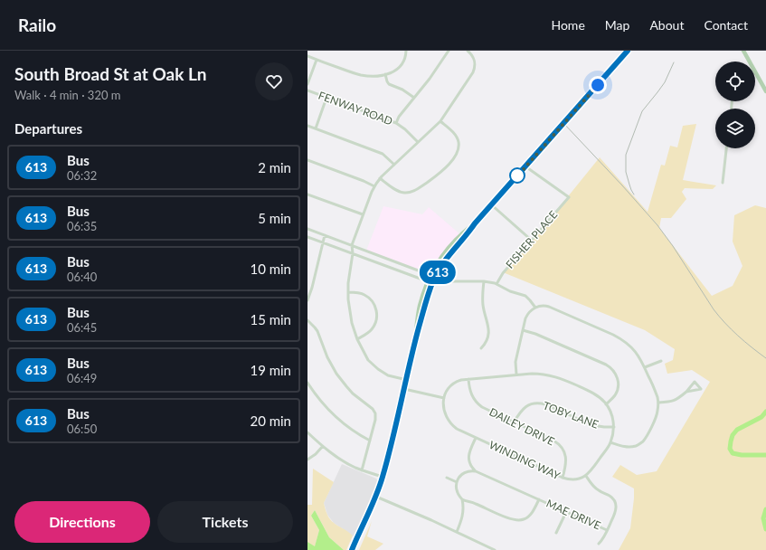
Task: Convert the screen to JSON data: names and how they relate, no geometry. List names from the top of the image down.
{
  "streets": {
    "street": [
      "FENWAY ROAD",
      "FISHER PLACE",
      "TOBY LANE",
      "DAILEY DRIVE",
      "WINDING WAY",
      "MAE DRIVE"
    ]
  },
  "crossings": [
    ["TOBY LANE", "DAILEY DRIVE"],
    ["DAILEY DRIVE", "WINDING WAY"],
    ["WINDING WAY", "MAE DRIVE"]
  ],
  "lines": ["bus line 613"],
  "page": {
    "header": "Railo",
    "nav": [
      "Home",
      "Map",
      "About",
      "Contact"
    ],
    "heading": [
      ["South Broad St at Oak Ln", "Walk · 4 min · 320 m"],
      "Departures"
    ],
    "on_map": "613",
    "list": [
      {
        "mark": "613",
        "name": "Bus",
        "note": "06:32",
        "value": "2 min"
      },
      {
        "mark": "613",
        "name": "Bus",
        "note": "06:35",
        "value": "5 min"
      },
      {
        "mark": "613",
        "name": "Bus",
        "note": "06:40",
        "value": "10 min"
      },
      {
        "mark": "613",
        "name": "Bus",
        "note": "06:45",
        "value": "15 min"
      },
      {
        "mark": "613",
        "name": "Bus",
        "note": "06:49",
        "value": "19 min"
      },
      {
        "mark": "613",
        "name": "Bus",
        "note": "06:50",
        "value": "20 min"
      }
    ],
    "buttons": ["Directions", "Tickets"]
  }
}
